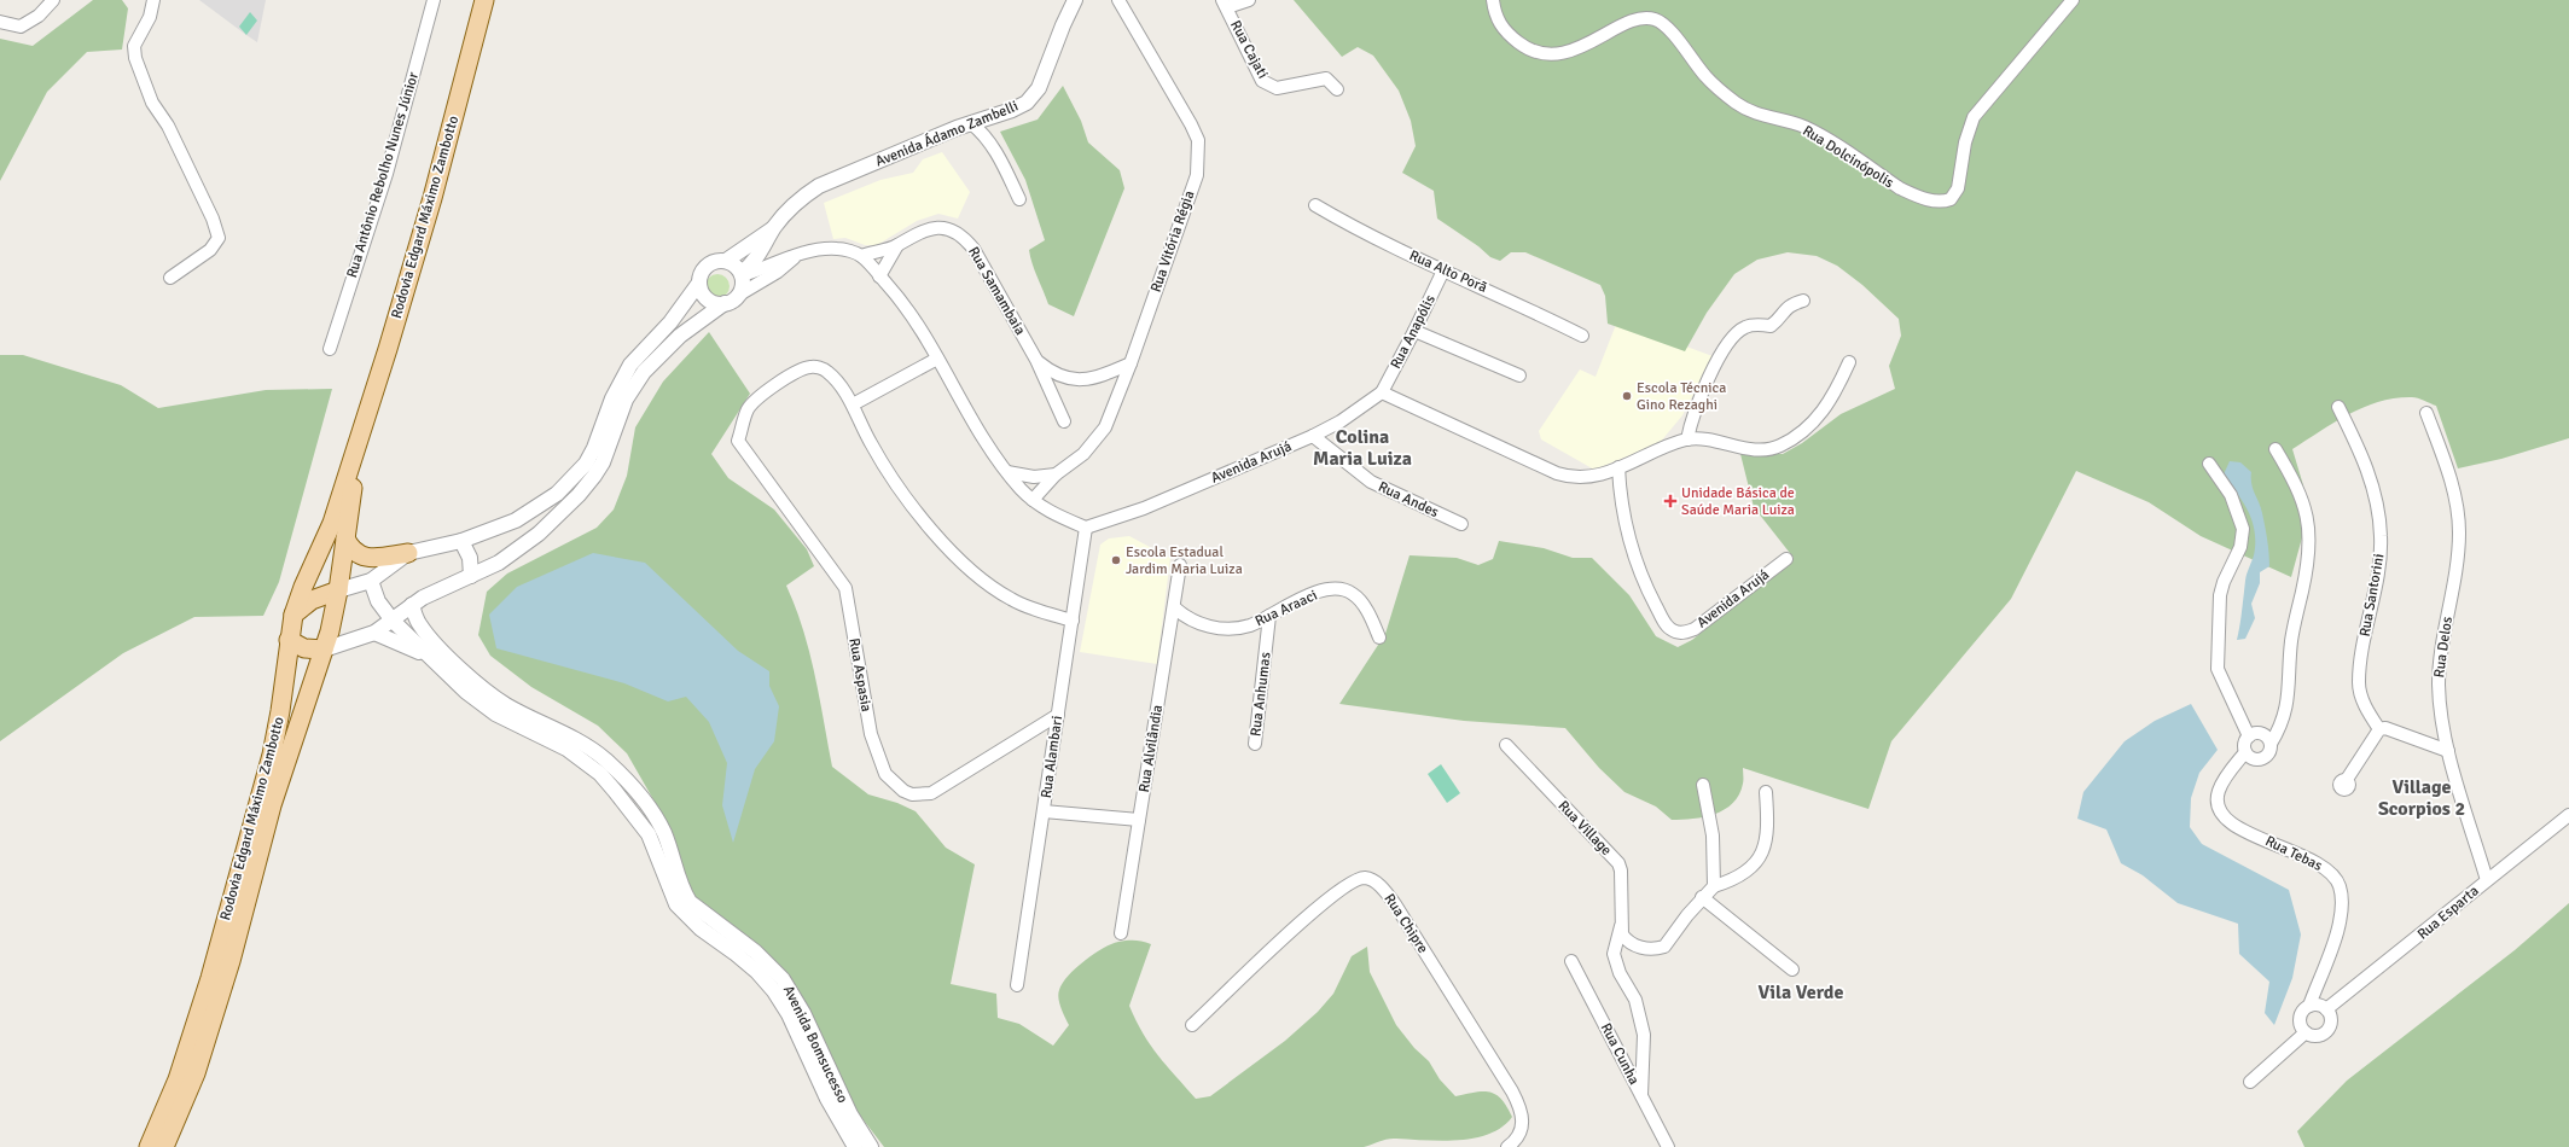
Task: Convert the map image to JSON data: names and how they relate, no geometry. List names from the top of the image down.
{
  "streets": {
    "main road": ["Rodovia Edgard Máximo Zambotto"],
    "street": [
      "Rua Cajati",
      "Avenida Ádamo Zambelli",
      "Rua Dolcinópolis",
      "Rua Antônio Rebolho Nunes Júnior",
      "Rua Vitória Régia",
      "Rua Alto Porã",
      "Rua Samambaia",
      "Rua Anapólis",
      "Avenida Arujá",
      "Rua Andes",
      "Rua Santorini",
      "Rua Araaci",
      "Rua Delos",
      "Rua Aspasia",
      "Rua Anhumas",
      "Rua Alvilândia",
      "Rua Alambari",
      "Rua Village",
      "Rua Tebas",
      "Rua Esparta",
      "Rua Chipre",
      "Avenida Bomsucesso",
      "Rua Cunha"
    ]
  },
  "crossings": [
    ["Avenida Ádamo Zambelli", "Rodovia Edgard Máximo Zambotto"],
    ["Avenida Ádamo Zambelli", "Avenida Bomsucesso"],
    ["Rua Vitória Régia", "Rua Samambaia"],
    ["Rua Alto Porã", "Rua Anapólis"],
    ["Rua Anapólis", "Avenida Arujá"],
    ["Avenida Arujá", "Rua Andes"],
    ["Avenida Arujá", "Rua Alambari"],
    ["Rua Araaci", "Rua Anhumas"],
    ["Rua Araaci", "Rua Alvilândia"],
    ["Rua Delos", "Rua Esparta"],
    ["Rua Aspasia", "Rua Alambari"],
    ["Rua Village", "Rua Cunha"],
    ["Rua Tebas", "Rua Esparta"]
  ],
  "districts": ["Colina Maria Luiza", "Village Scorpios 2", "Vila Verde"],
  "places": {
    "other": ["Escola Técnica Gino Rezaghi", "Escola Estadual Jardim Maria Luiza"],
    "health": ["Unidade Básica de Saúde Maria Luiza"]
  }
}
